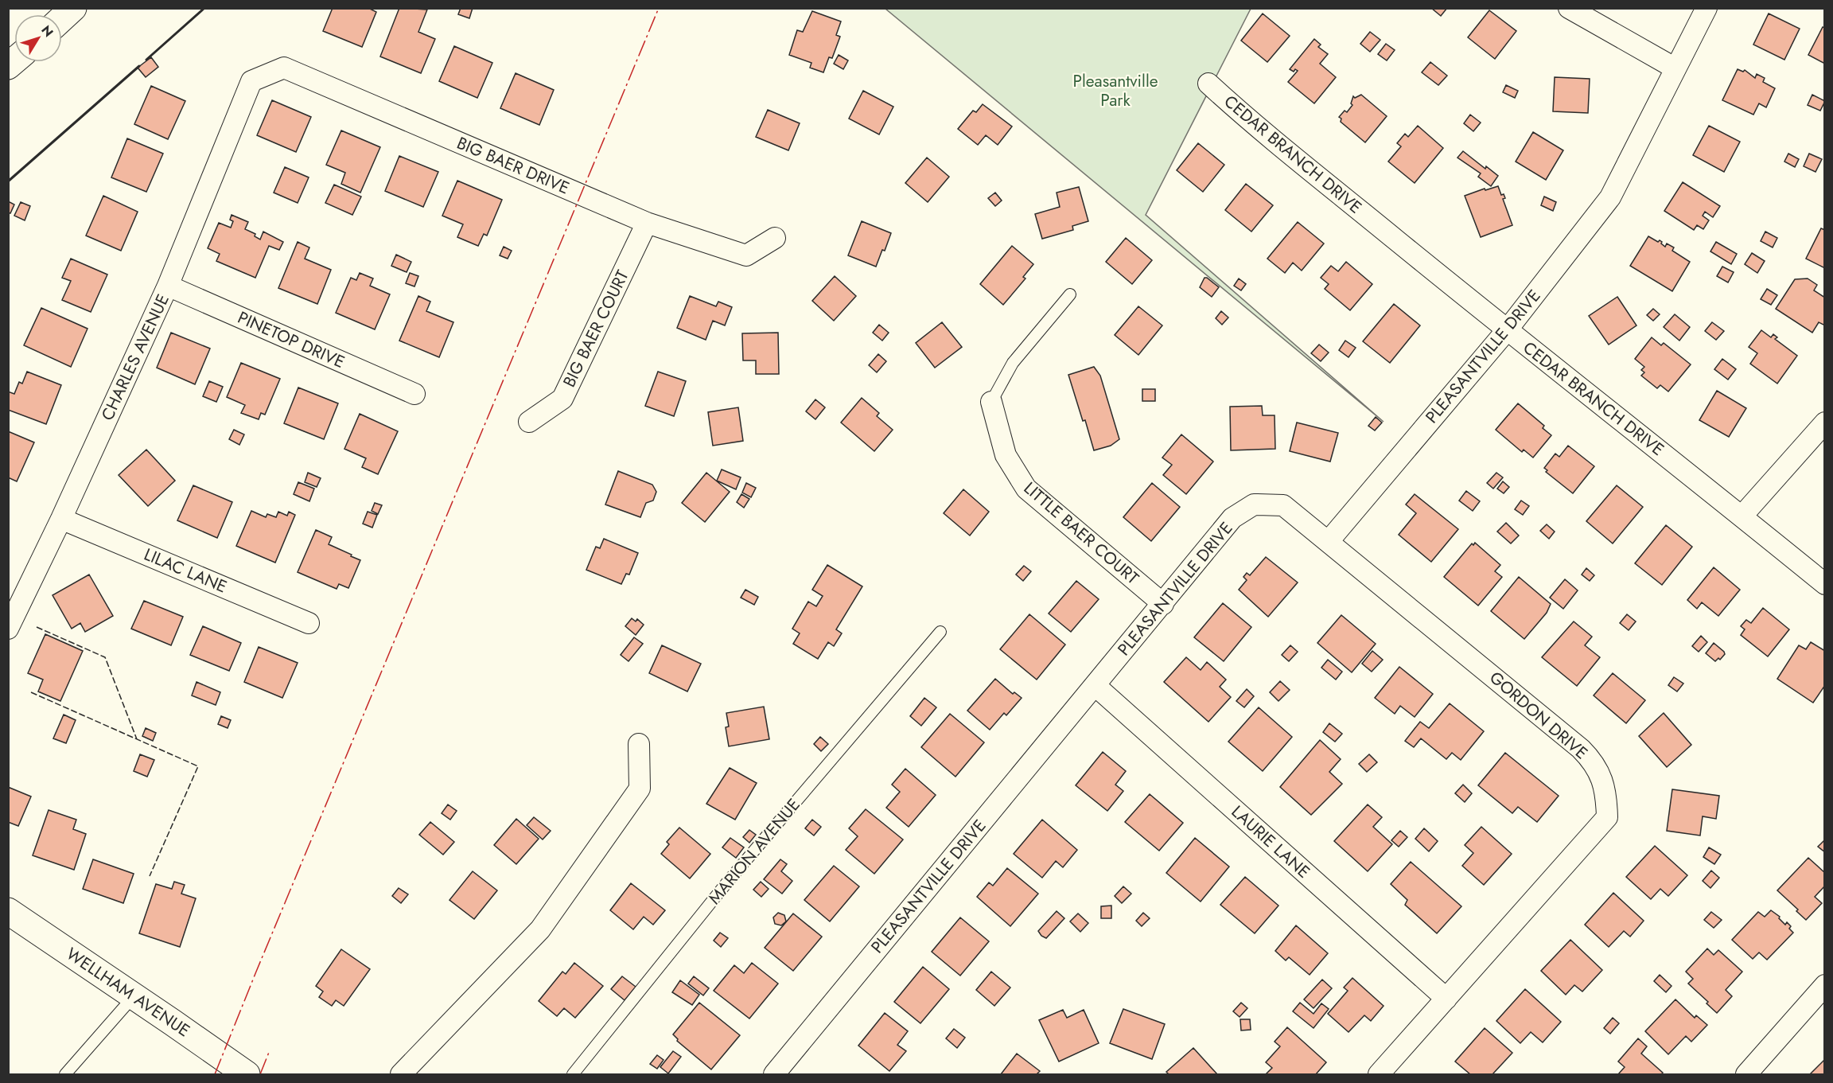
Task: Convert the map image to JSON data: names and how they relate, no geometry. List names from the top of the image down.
{
  "streets": {
    "main road": ["WELLHAM AVENUE"],
    "street": [
      "CEDAR BRANCH DRIVE",
      "BIG BAER DRIVE",
      "BIG BAER COURT",
      "PINETOP DRIVE",
      "PLEASANTVILLE DRIVE",
      "CHARLES AVENUE",
      "LITTLE BAER COURT",
      "LILAC LANE",
      "GORDON DRIVE",
      "LAURIE LANE"
    ],
    "lane": ["MARION AVENUE"]
  },
  "crossings": [
    ["CEDAR BRANCH DRIVE", "PLEASANTVILLE DRIVE"],
    ["BIG BAER DRIVE", "BIG BAER COURT"],
    ["BIG BAER DRIVE", "CHARLES AVENUE"],
    ["PINETOP DRIVE", "CHARLES AVENUE"],
    ["PLEASANTVILLE DRIVE", "LITTLE BAER COURT"],
    ["PLEASANTVILLE DRIVE", "GORDON DRIVE"],
    ["PLEASANTVILLE DRIVE", "LAURIE LANE"],
    ["CHARLES AVENUE", "LILAC LANE"],
    ["GORDON DRIVE", "LAURIE LANE"]
  ],
  "parks": ["Pleasantville Park"],
  "north": "top right"
}
